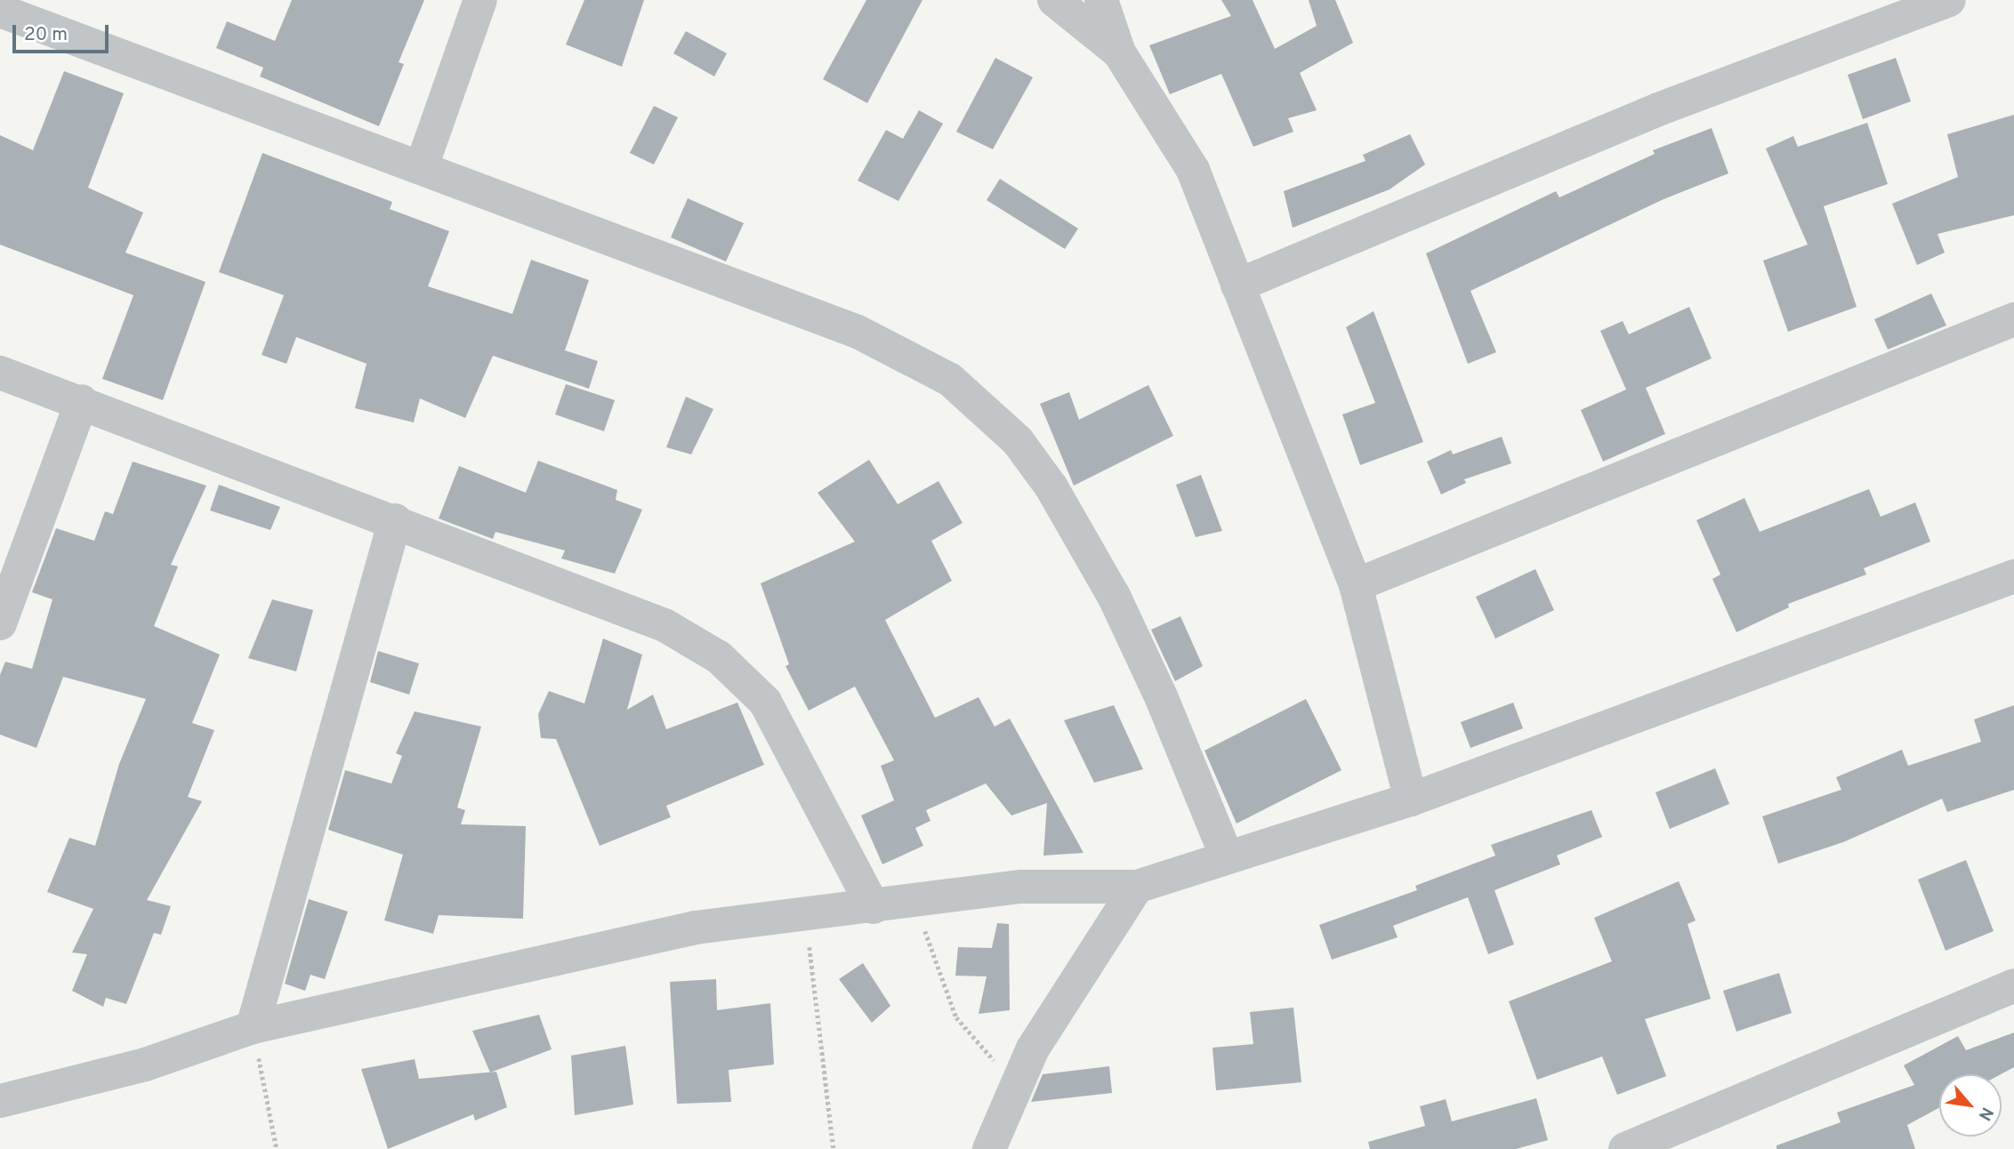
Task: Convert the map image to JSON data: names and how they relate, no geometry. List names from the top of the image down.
{
  "scale_bar": "20 m",
  "north": "bottom right"
}
